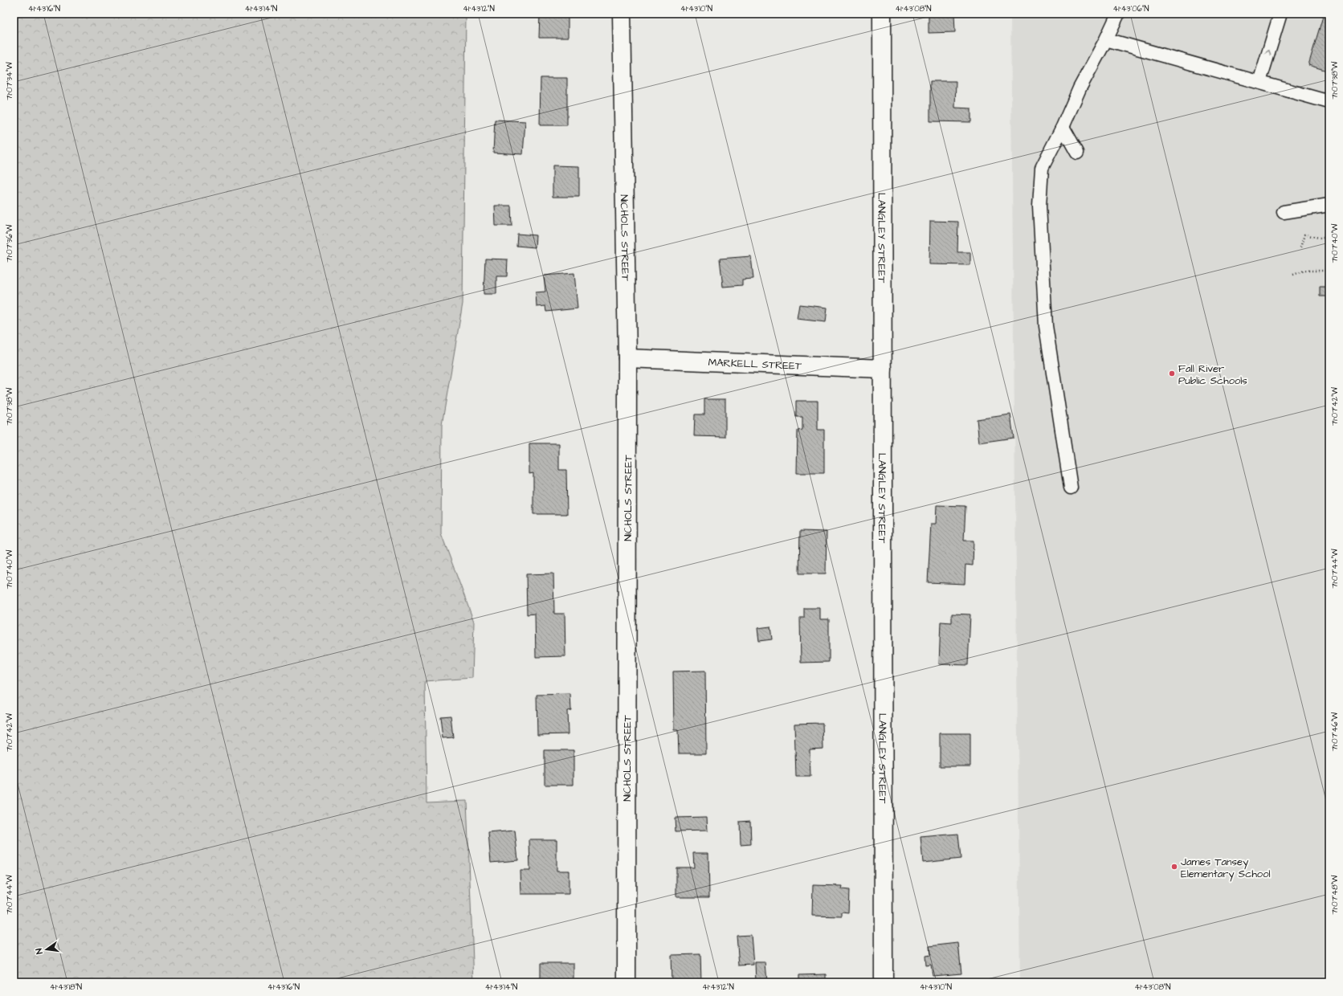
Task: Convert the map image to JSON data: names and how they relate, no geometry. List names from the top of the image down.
{
  "streets": {
    "street": ["NICHOLS STREET", "LANGLEY STREET", "MARKELL STREET"]
  },
  "crossings": [
    ["NICHOLS STREET", "MARKELL STREET"],
    ["LANGLEY STREET", "MARKELL STREET"]
  ],
  "places": ["Fall River Public Schools", "James Tansey Elementary School"],
  "north": "left",
  "coordinates": [
    "41°43'16\"N",
    "41°43'14\"N",
    "41°43'12\"N",
    "41°43'10\"N",
    "41°43'08\"N",
    "41°43'06\"N",
    "71°07'38\"W",
    "71°07'34\"W",
    "71°07'40\"W",
    "71°07'36\"W",
    "71°07'42\"W",
    "71°07'44\"W",
    "71°07'46\"W",
    "71°07'48\"W",
    "41°43'18\"N"
  ]
}
